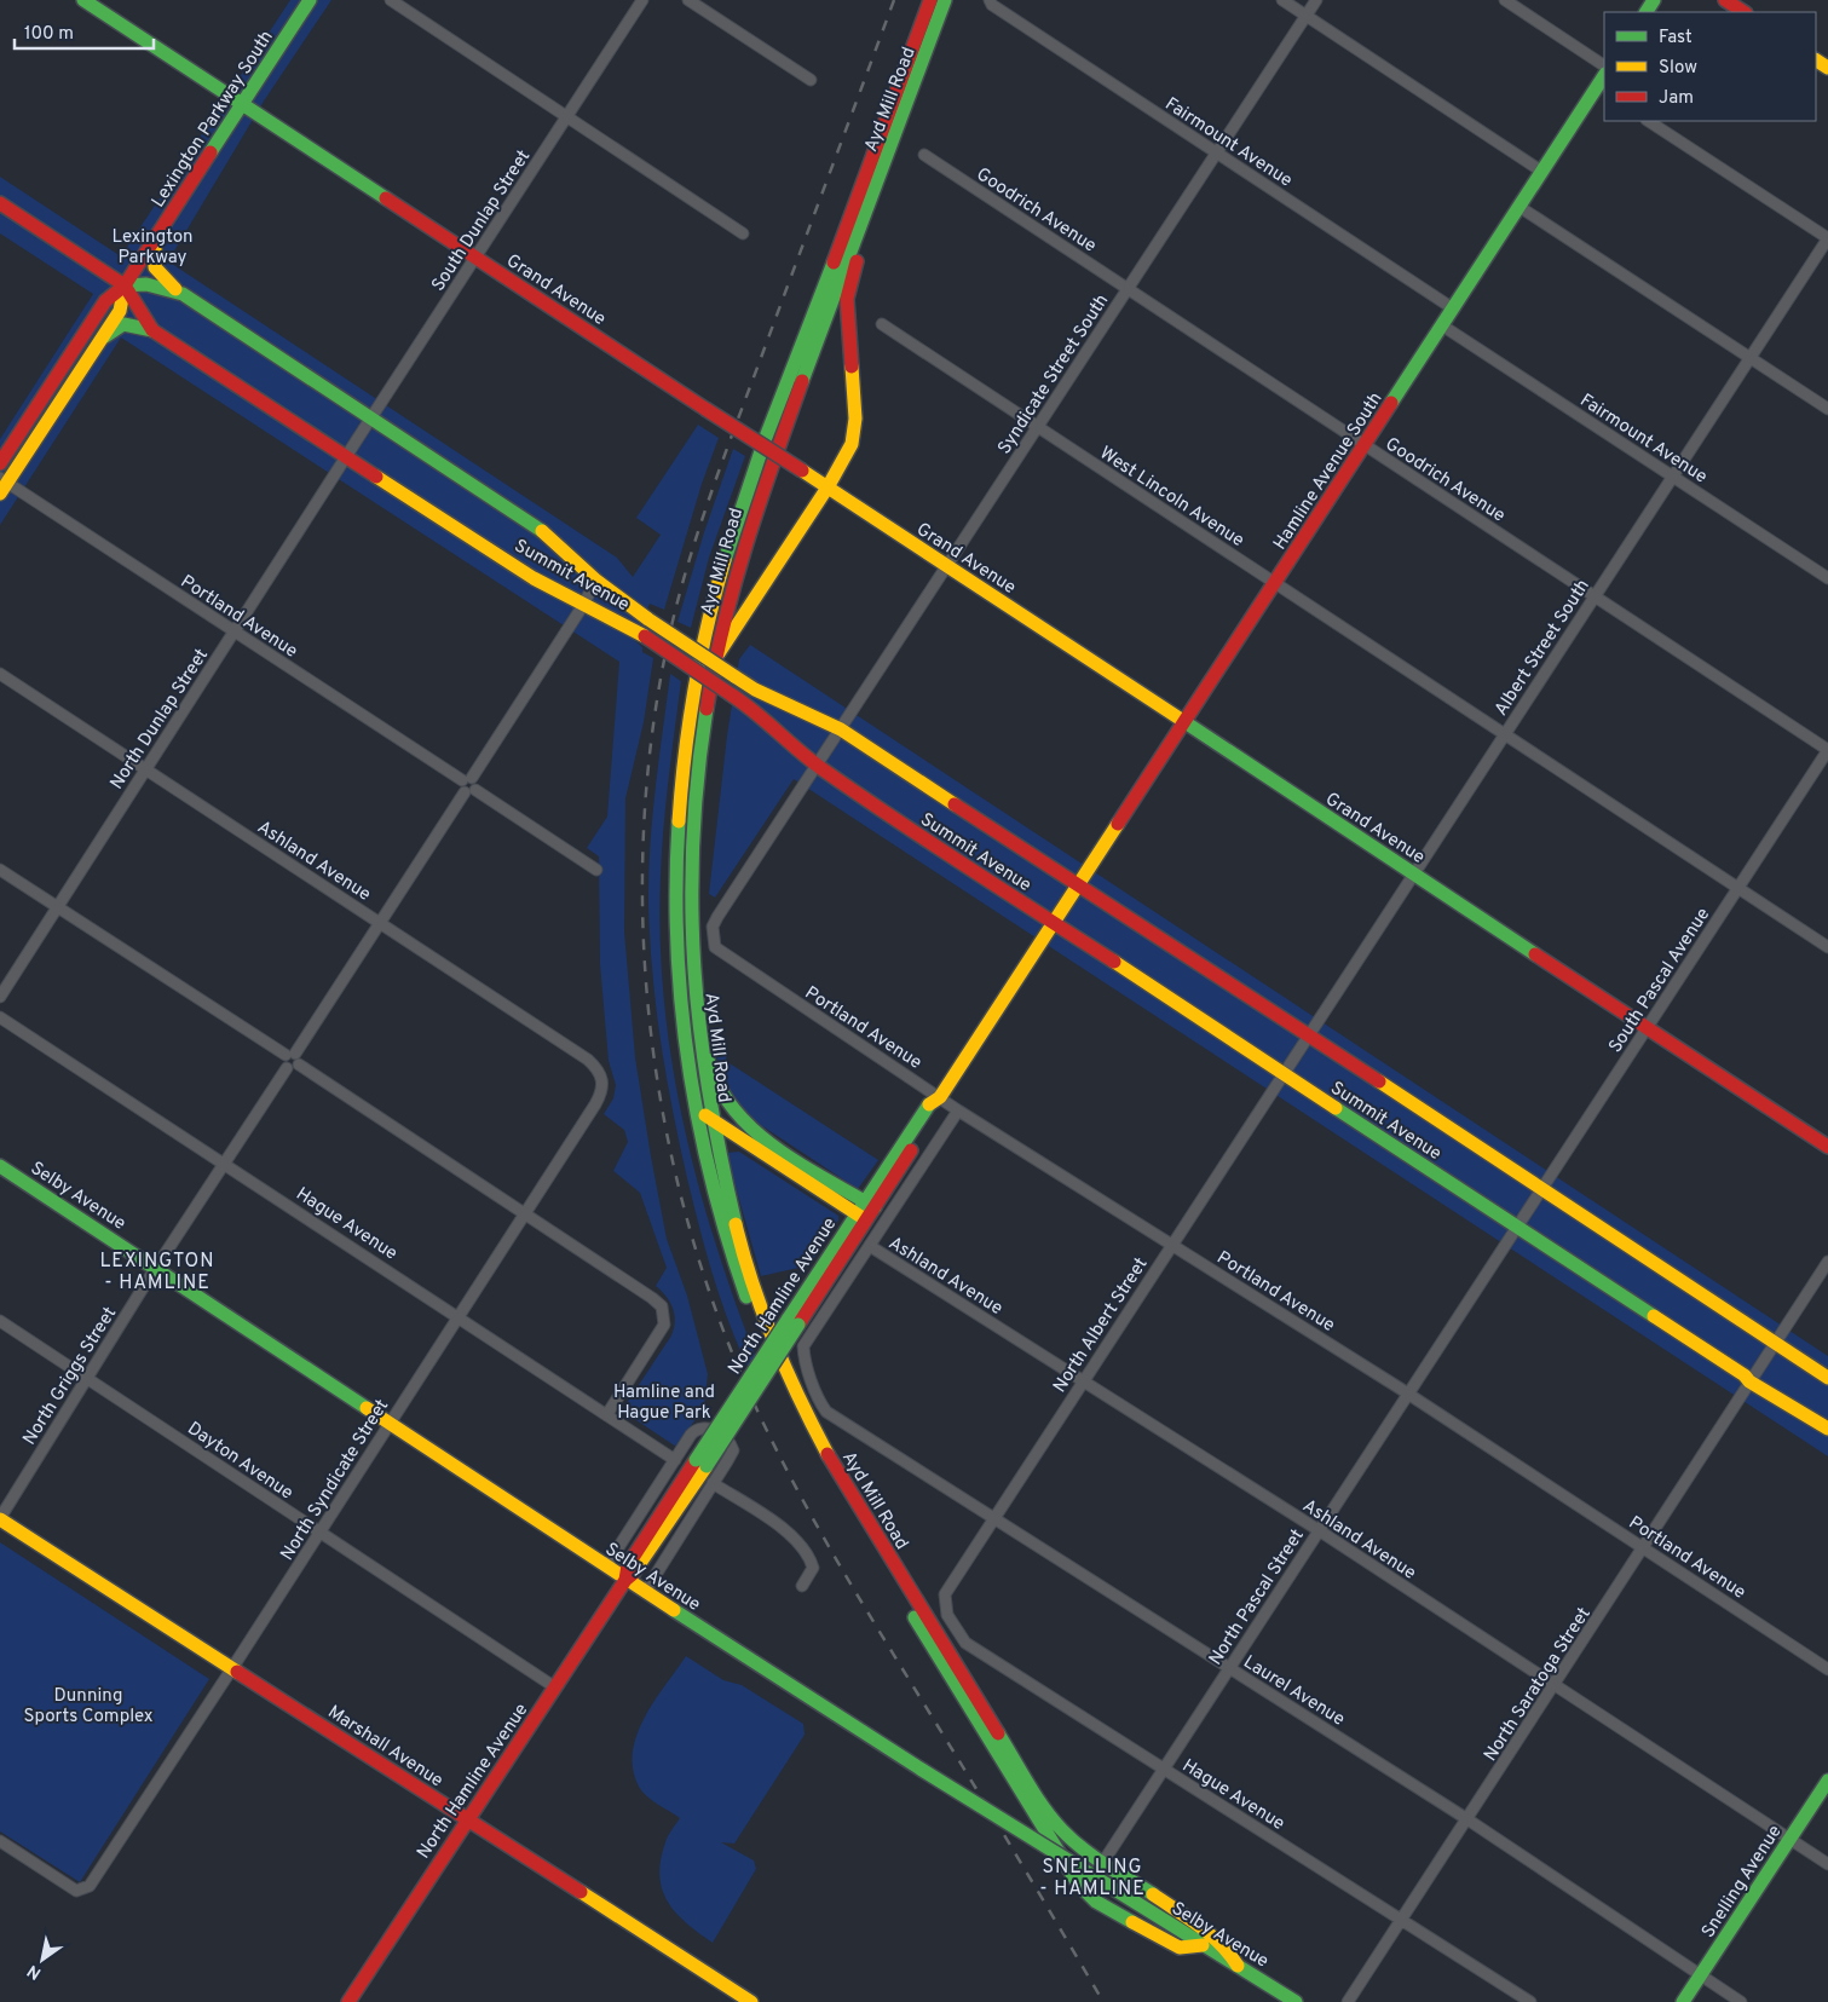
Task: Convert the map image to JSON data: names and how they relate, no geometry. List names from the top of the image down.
{
  "streets": {
    "street": [
      "Ayd Mill Road",
      "Lexington Parkway South",
      "Fairmount Avenue",
      "Goodrich Avenue",
      "South Dunlap Street",
      "Grand Avenue",
      "Syndicate Street South",
      "Hamline Avenue South",
      "West Lincoln Avenue",
      "Summit Avenue",
      "Portland Avenue",
      "Albert Street South",
      "North Dunlap Street",
      "Ashland Avenue",
      "South Pascal Avenue",
      "Selby Avenue",
      "Hague Avenue",
      "North Hamline Avenue",
      "North Albert Street",
      "North Griggs Street",
      "Dayton Avenue",
      "North Syndicate Street",
      "North Pascal Street",
      "North Saratoga Street",
      "Laurel Avenue",
      "Marshall Avenue",
      "Snelling Avenue"
    ]
  },
  "crossings": [
    ["Ayd Mill Road", "Selby Avenue"],
    ["Ayd Mill Road", "North Pascal Street"],
    ["Lexington Parkway South", "Grand Avenue"],
    ["Lexington Parkway South", "Summit Avenue"],
    ["Fairmount Avenue", "Syndicate Street South"],
    ["Fairmount Avenue", "Hamline Avenue South"],
    ["Fairmount Avenue", "Albert Street South"],
    ["Goodrich Avenue", "Syndicate Street South"],
    ["Goodrich Avenue", "Hamline Avenue South"],
    ["Goodrich Avenue", "Albert Street South"],
    ["Goodrich Avenue", "South Pascal Avenue"],
    ["South Dunlap Street", "Grand Avenue"],
    ["South Dunlap Street", "Summit Avenue"],
    ["South Dunlap Street", "North Dunlap Street"],
    ["Grand Avenue", "Syndicate Street South"],
    ["Grand Avenue", "Hamline Avenue South"],
    ["Grand Avenue", "Albert Street South"],
    ["Grand Avenue", "South Pascal Avenue"],
    ["Syndicate Street South", "West Lincoln Avenue"],
    ["Syndicate Street South", "Summit Avenue"],
    ["Syndicate Street South", "Portland Avenue"],
    ["Hamline Avenue South", "West Lincoln Avenue"],
    ["Hamline Avenue South", "Summit Avenue"],
    ["Hamline Avenue South", "North Hamline Avenue"],
    ["West Lincoln Avenue", "Albert Street South"],
    ["West Lincoln Avenue", "South Pascal Avenue"],
    ["Summit Avenue", "Portland Avenue"],
    ["Summit Avenue", "Albert Street South"],
    ["Summit Avenue", "North Dunlap Street"],
    ["Summit Avenue", "South Pascal Avenue"],
    ["Summit Avenue", "North Hamline Avenue"],
    ["Summit Avenue", "North Albert Street"],
    ["Summit Avenue", "North Pascal Street"],
    ["Summit Avenue", "North Saratoga Street"],
    ["Portland Avenue", "North Dunlap Street"],
    ["Portland Avenue", "North Hamline Avenue"],
    ["Portland Avenue", "North Albert Street"],
    ["Portland Avenue", "North Pascal Street"],
    ["Portland Avenue", "North Saratoga Street"],
    ["Albert Street South", "North Albert Street"],
    ["North Dunlap Street", "Ashland Avenue"],
    ["Ashland Avenue", "North Albert Street"],
    ["Ashland Avenue", "North Syndicate Street"],
    ["Ashland Avenue", "North Pascal Street"],
    ["Ashland Avenue", "North Saratoga Street"],
    ["Ashland Avenue", "Laurel Avenue"],
    ["Ashland Avenue", "Snelling Avenue"],
    ["South Pascal Avenue", "North Pascal Street"],
    ["Selby Avenue", "North Hamline Avenue"],
    ["Selby Avenue", "North Griggs Street"],
    ["Selby Avenue", "North Syndicate Street"],
    ["Hague Avenue", "North Albert Street"],
    ["Hague Avenue", "North Griggs Street"],
    ["Hague Avenue", "North Syndicate Street"],
    ["Hague Avenue", "North Pascal Street"],
    ["Hague Avenue", "North Saratoga Street"],
    ["North Hamline Avenue", "Dayton Avenue"],
    ["North Hamline Avenue", "Marshall Avenue"],
    ["North Albert Street", "Laurel Avenue"],
    ["North Griggs Street", "Dayton Avenue"],
    ["North Griggs Street", "Marshall Avenue"],
    ["Dayton Avenue", "North Syndicate Street"],
    ["North Syndicate Street", "Marshall Avenue"],
    ["North Pascal Street", "Laurel Avenue"],
    ["North Saratoga Street", "Laurel Avenue"],
    ["Laurel Avenue", "Snelling Avenue"]
  ],
  "districts": ["LEXINGTON - HAMLINE", "SNELLING - HAMLINE"],
  "parks": ["Lexington Parkway", "Hamline and Hague Park", "Dunning Sports Complex"],
  "legend": ["Fast", "Slow", "Jam"],
  "scale_bar": "100 m",
  "north": "bottom left"
}
